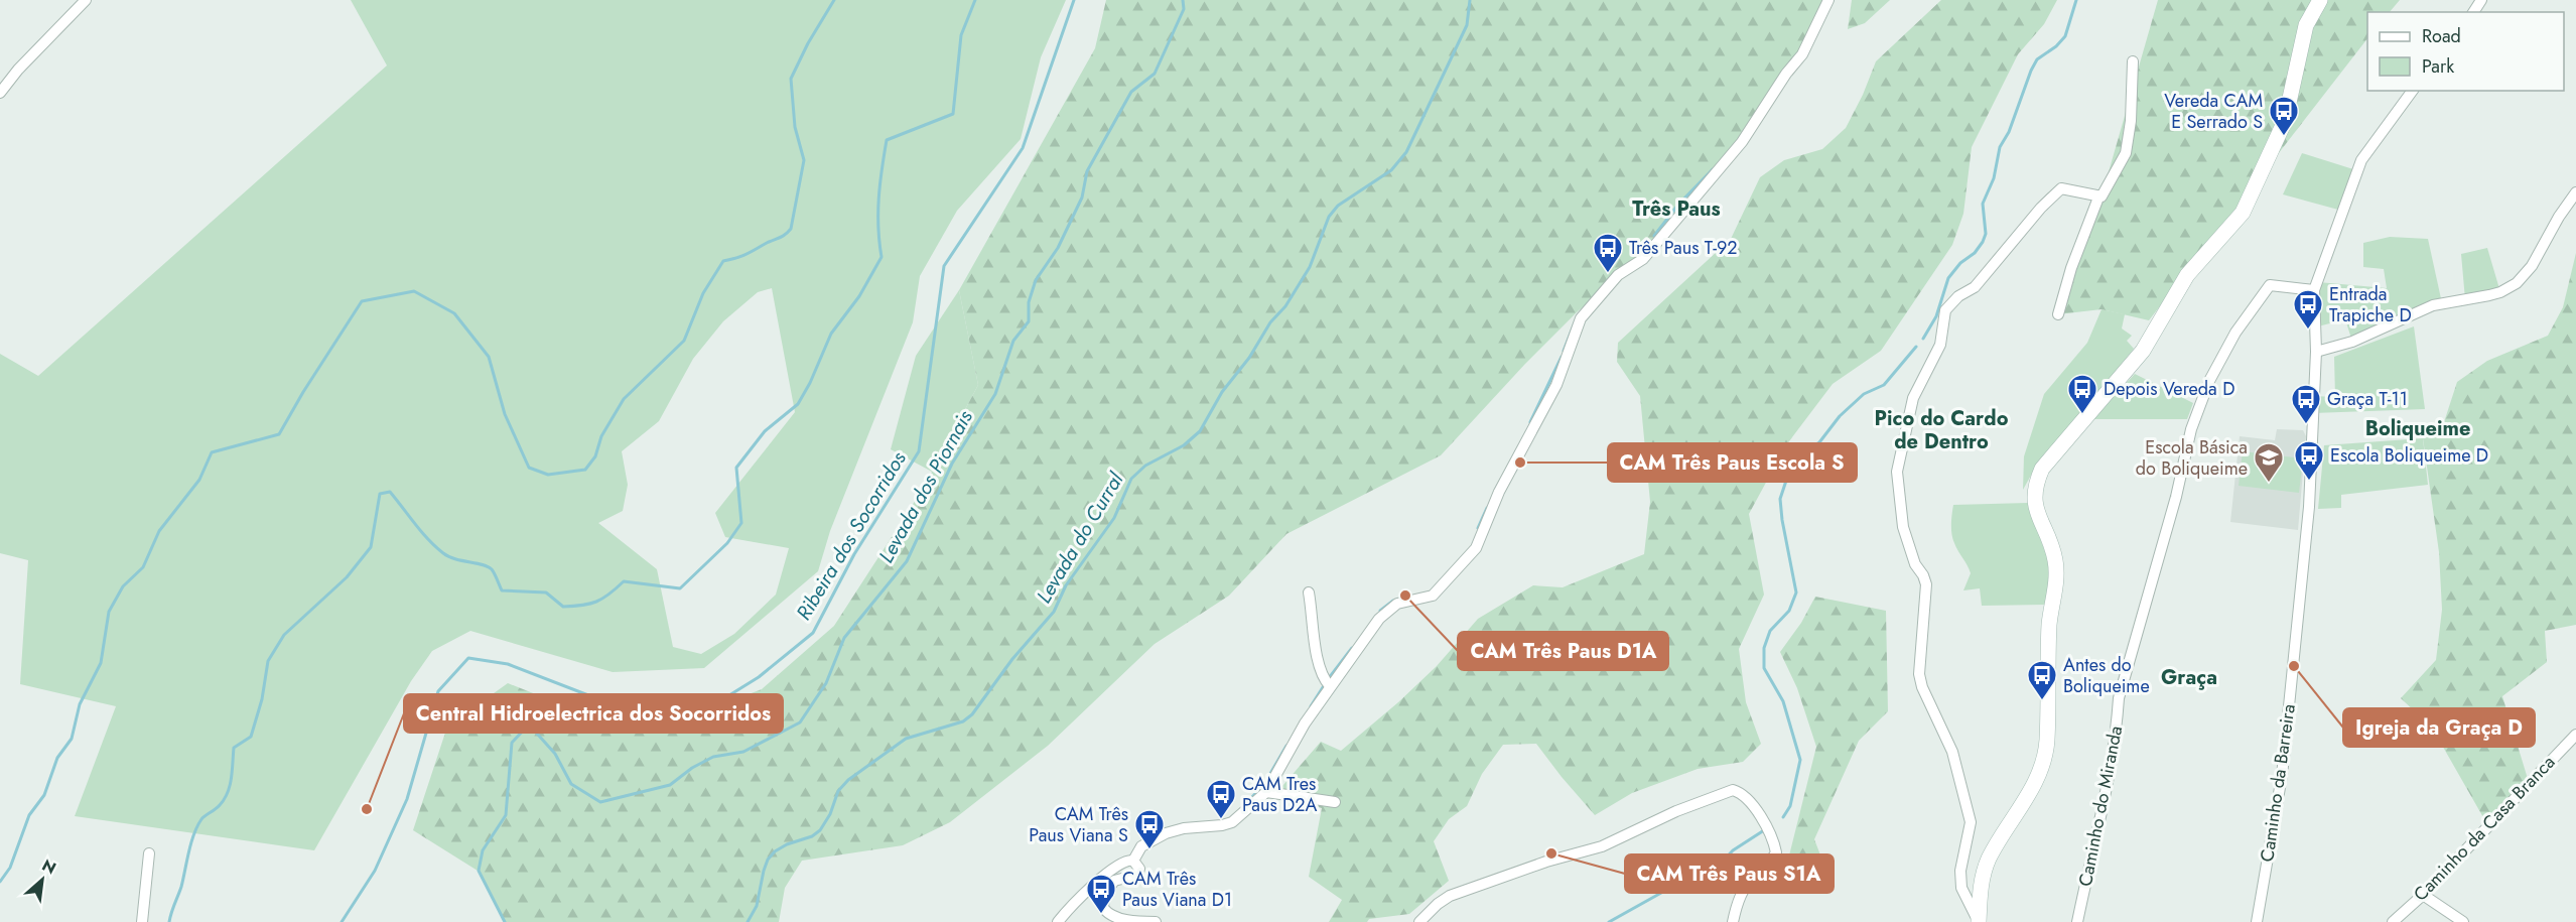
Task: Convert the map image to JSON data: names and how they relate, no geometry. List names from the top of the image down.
{
  "streets": {
    "street": ["Caminho da Barreira", "Caminho do Miranda", "Caminho da Casa Branca"]
  },
  "crossings": [
    ["Caminho da Barreira", "Caminho do Miranda"]
  ],
  "districts": [
    "Três Paus",
    "Pico do Cardo de Dentro",
    "Boliqueime",
    "Graça"
  ],
  "water": ["Levada dos Piornais", "Ribeira dos Socorridos", "Levada do Curral"],
  "places": {
    "bus stop": [
      "Vereda CAM E Serrado S",
      "Três Paus T-92",
      "Entrada Trapiche D",
      "Depois Vereda D",
      "Graça T-11",
      "Escola Boliqueime D",
      "Antes do Boliqueime",
      "CAM Tres Paus D2A",
      "CAM Três Paus Viana S",
      "CAM Três Paus Viana D1"
    ],
    "other": [
      "CAM Três Paus Escola S",
      "CAM Três Paus D1A",
      "Igreja da Graça D",
      "Central Hidroelectrica dos Socorridos",
      "CAM Três Paus S1A"
    ],
    "school or university": ["Escola Básica do Boliqueime"]
  },
  "legend": ["Road", "Park"],
  "north": "top right"
}
